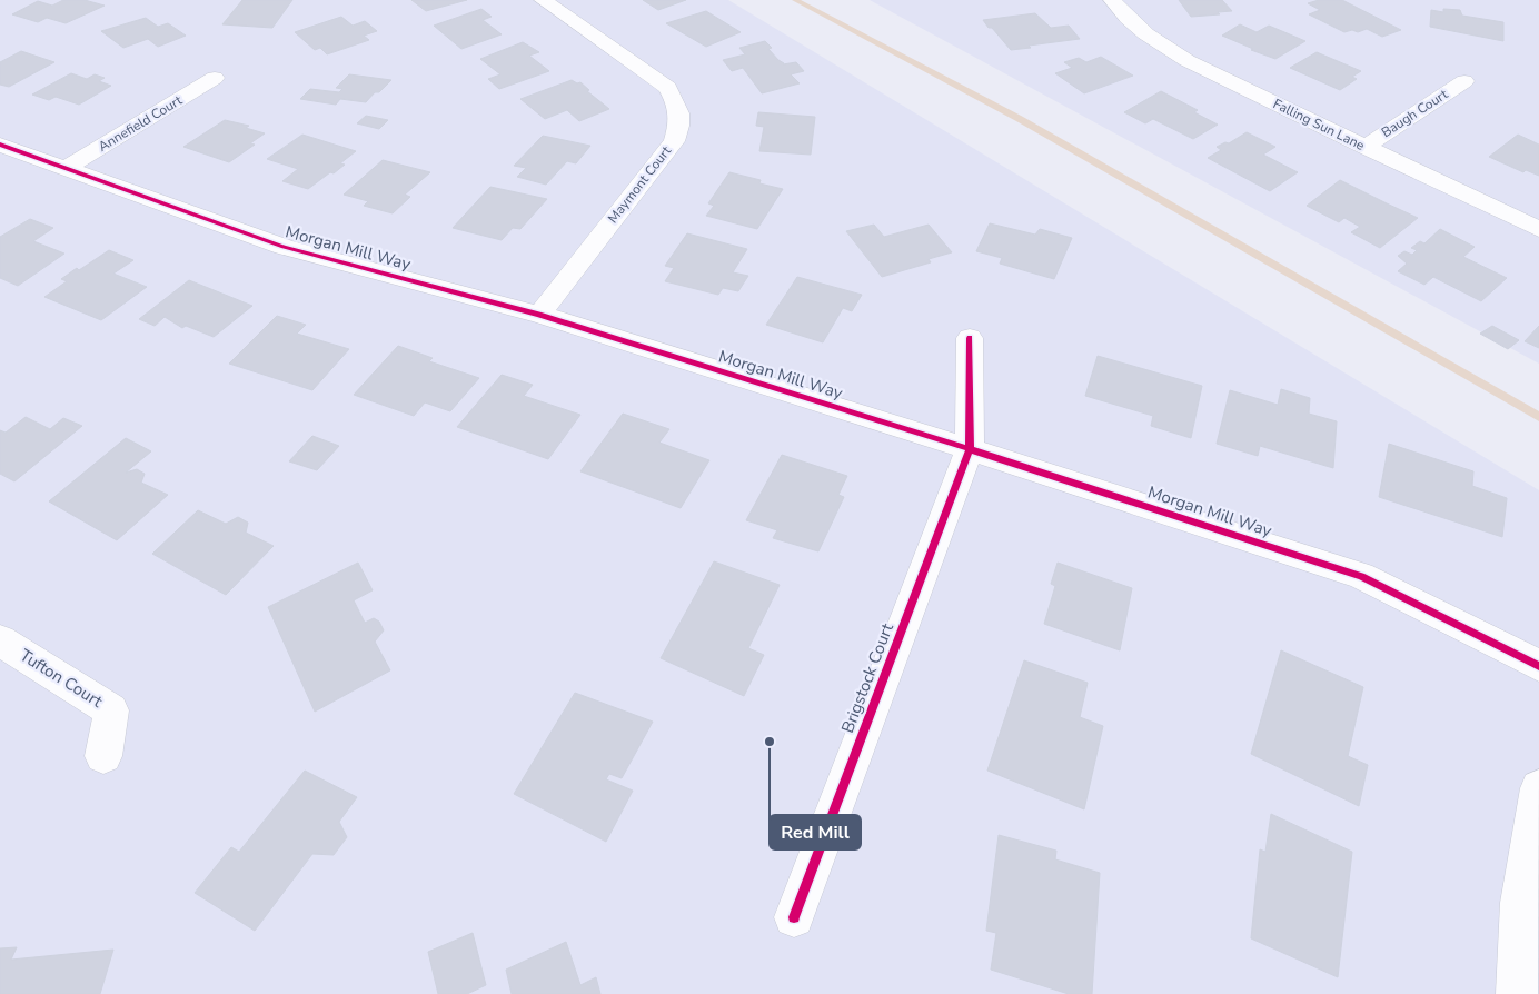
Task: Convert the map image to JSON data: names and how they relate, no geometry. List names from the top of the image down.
{
  "streets": {
    "street": [
      "Baugh Court",
      "Annefield Court",
      "Falling Sun Lane",
      "Maymont Court",
      "Morgan Mill Way",
      "Tufton Court",
      "Brigstock Court"
    ]
  },
  "crossings": [
    ["Baugh Court", "Falling Sun Lane"],
    ["Annefield Court", "Morgan Mill Way"],
    ["Maymont Court", "Morgan Mill Way"],
    ["Morgan Mill Way", "Brigstock Court"]
  ],
  "places": ["Red Mill"]
}
